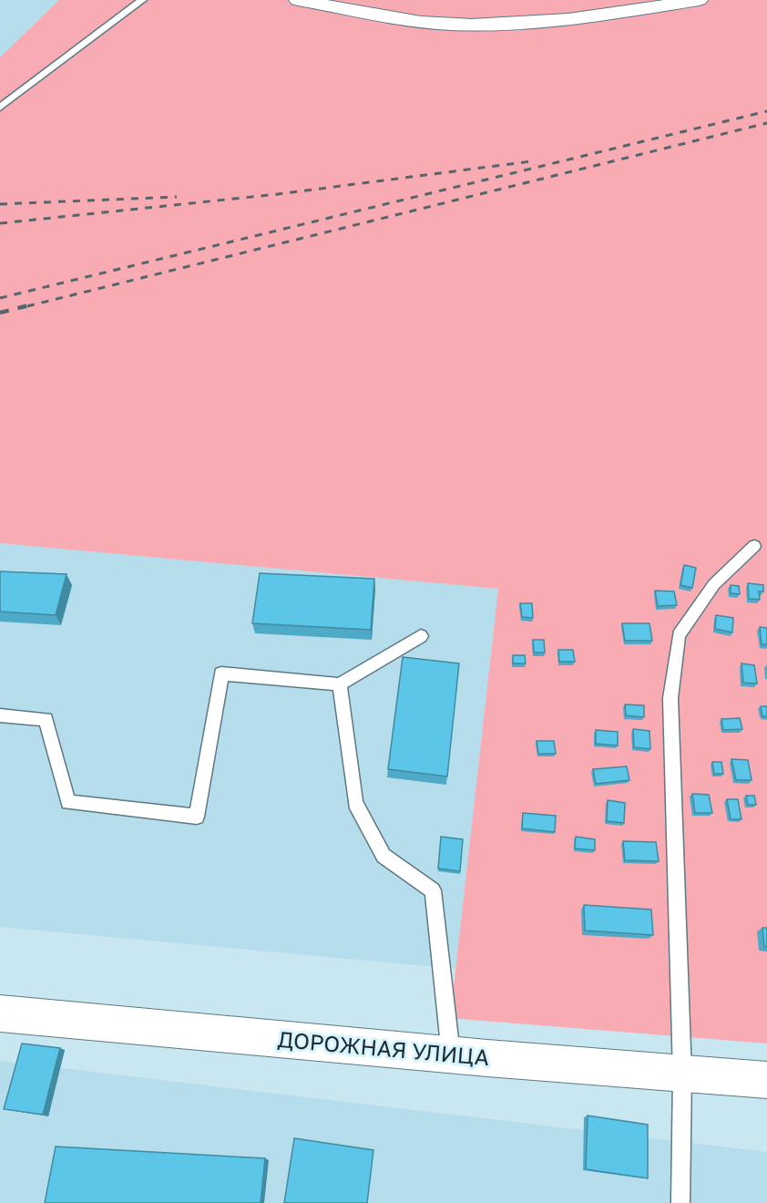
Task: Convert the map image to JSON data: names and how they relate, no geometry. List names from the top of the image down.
{
  "streets": {
    "street": ["ДОРОЖНАЯ УЛИЦА"]
  }
}
